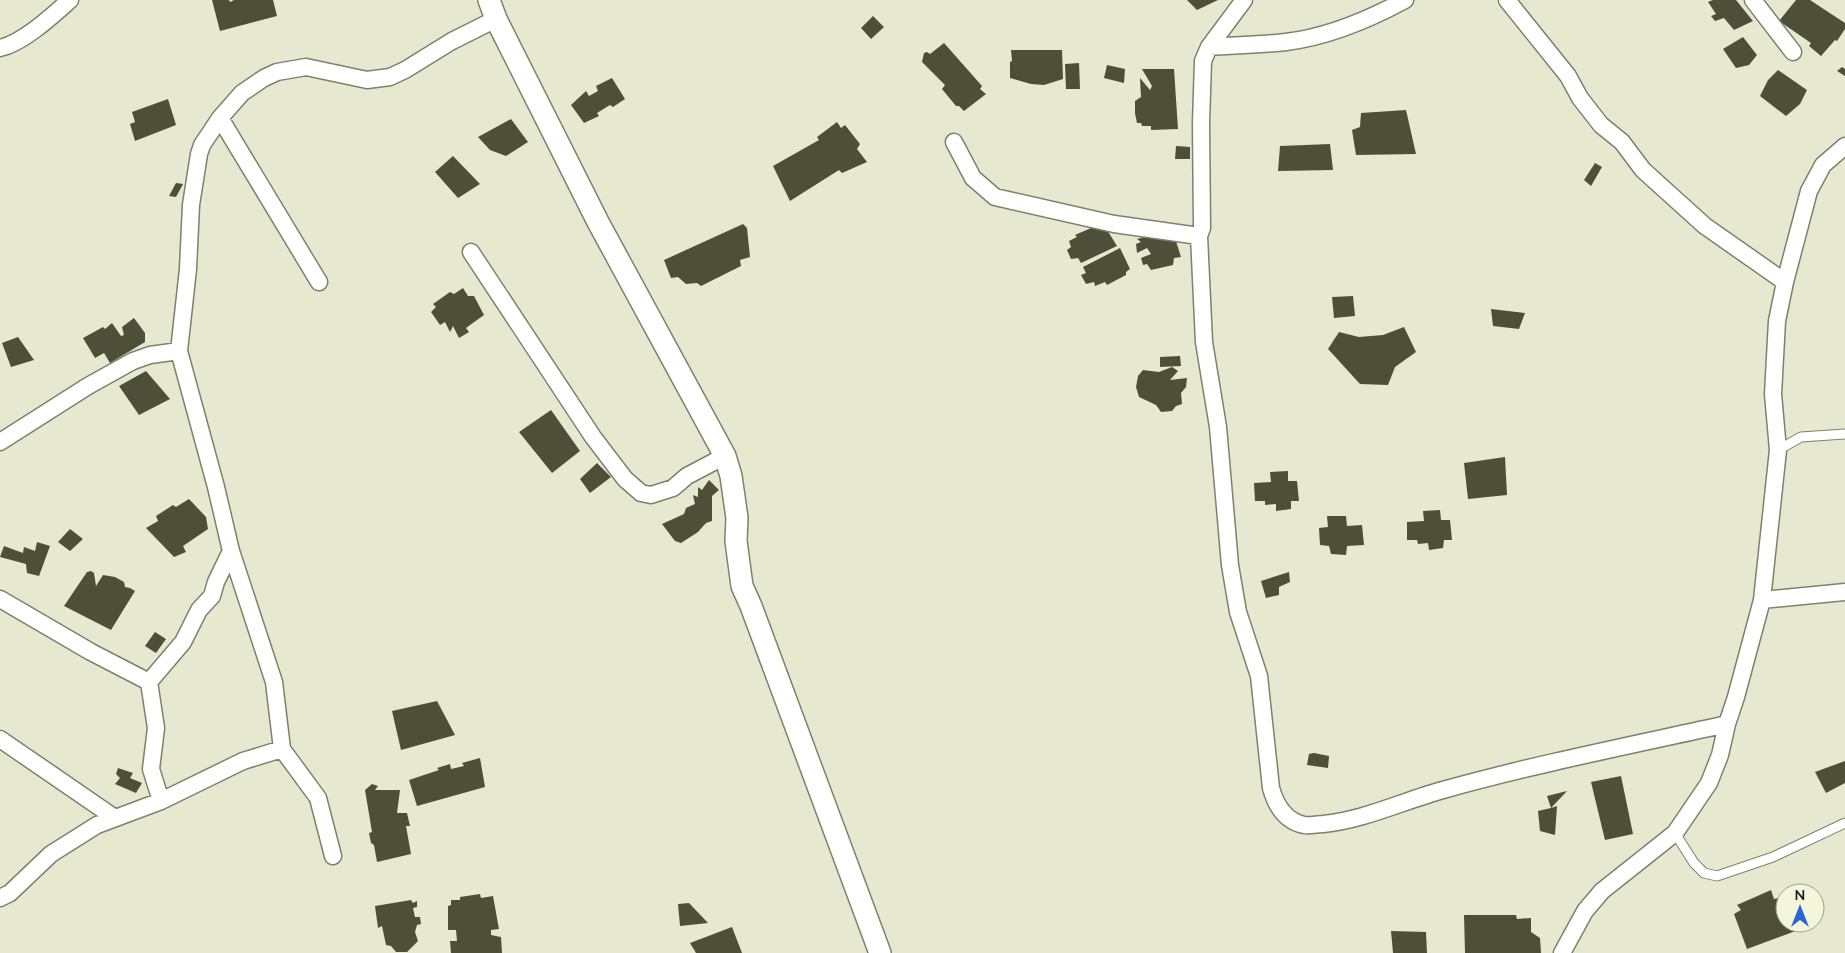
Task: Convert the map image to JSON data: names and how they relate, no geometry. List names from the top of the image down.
{
  "north": "top"
}
